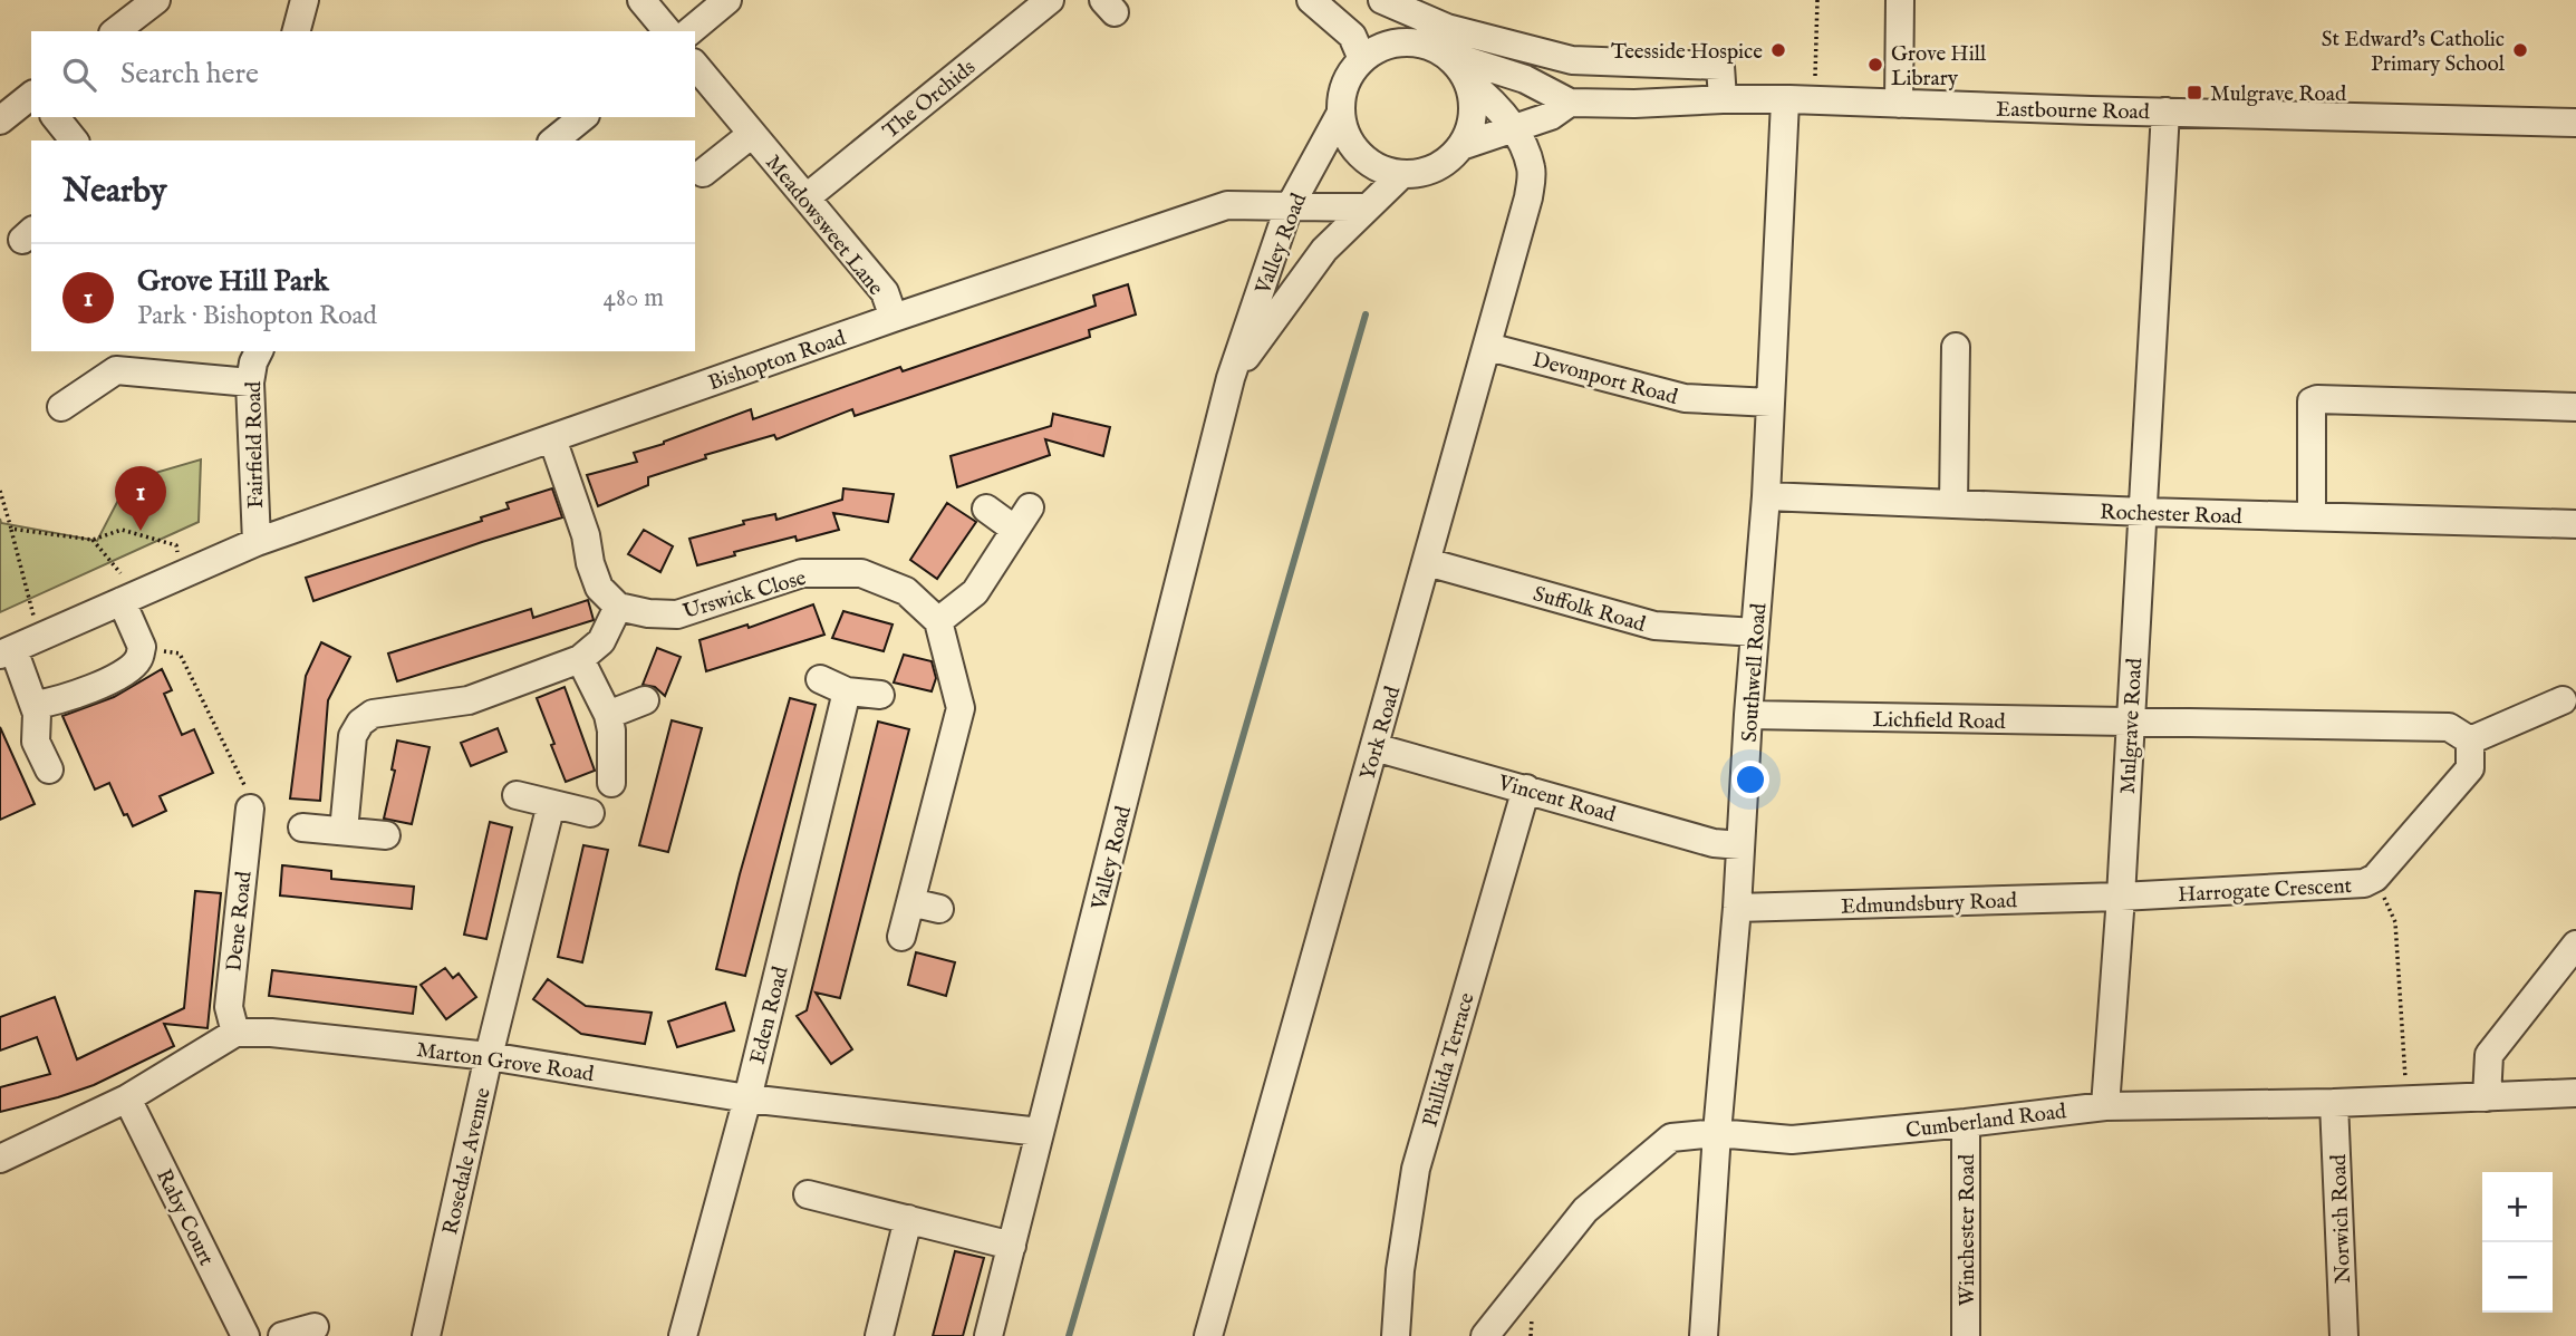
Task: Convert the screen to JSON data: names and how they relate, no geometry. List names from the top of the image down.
{
  "streets": {
    "street": [
      "The Orchids",
      "Eastbourne Road",
      "Meadowsweet Lane",
      "Valley Road",
      "Bishopton Road",
      "Devonport Road",
      "Fairfield Road",
      "Rochester Road",
      "Urswick Close",
      "Suffolk Road",
      "Southwell Road",
      "Lichfield Road",
      "Mulgrave Road",
      "York Road",
      "Vincent Road",
      "Harrogate Crescent",
      "Edmundsbury Road",
      "Dene Road",
      "Eden Road",
      "Phillida Terrace",
      "Marton Grove Road",
      "Cumberland Road",
      "Rosedale Avenue",
      "Raby Court",
      "Norwich Road",
      "Winchester Road"
    ]
  },
  "crossings": [
    ["The Orchids", "Meadowsweet Lane"],
    ["Eastbourne Road", "Southwell Road"],
    ["Eastbourne Road", "Mulgrave Road"],
    ["Meadowsweet Lane", "Bishopton Road"],
    ["Valley Road", "Bishopton Road"],
    ["Valley Road", "York Road"],
    ["Valley Road", "Marton Grove Road"],
    ["Bishopton Road", "Fairfield Road"],
    ["Devonport Road", "Southwell Road"],
    ["Devonport Road", "York Road"],
    ["Rochester Road", "Southwell Road"],
    ["Rochester Road", "Mulgrave Road"],
    ["Suffolk Road", "Southwell Road"],
    ["Suffolk Road", "York Road"],
    ["Southwell Road", "Lichfield Road"],
    ["Southwell Road", "Vincent Road"],
    ["Southwell Road", "Edmundsbury Road"],
    ["Southwell Road", "Cumberland Road"],
    ["Lichfield Road", "Mulgrave Road"],
    ["Mulgrave Road", "Harrogate Crescent"],
    ["Mulgrave Road", "Edmundsbury Road"],
    ["Mulgrave Road", "Cumberland Road"],
    ["York Road", "Vincent Road"],
    ["Vincent Road", "Phillida Terrace"],
    ["Harrogate Crescent", "Edmundsbury Road"],
    ["Dene Road", "Marton Grove Road"],
    ["Eden Road", "Marton Grove Road"],
    ["Marton Grove Road", "Rosedale Avenue"],
    ["Cumberland Road", "Norwich Road"],
    ["Cumberland Road", "Winchester Road"]
  ],
  "places": {
    "other": ["Teesside Hospice", "St Edward's Catholic Primary School", "Grove Hill Library"],
    "transit": ["Mulgrave Road"]
  },
  "page": {
    "search": "Search here",
    "heading": "Nearby",
    "list": [
      {
        "mark": "1",
        "name": "Grove Hill Park",
        "note": "Park · Bishopton Road",
        "value": "480 m"
      }
    ],
    "pins": "1",
    "map_buttons": ["+", "−"]
  }
}
